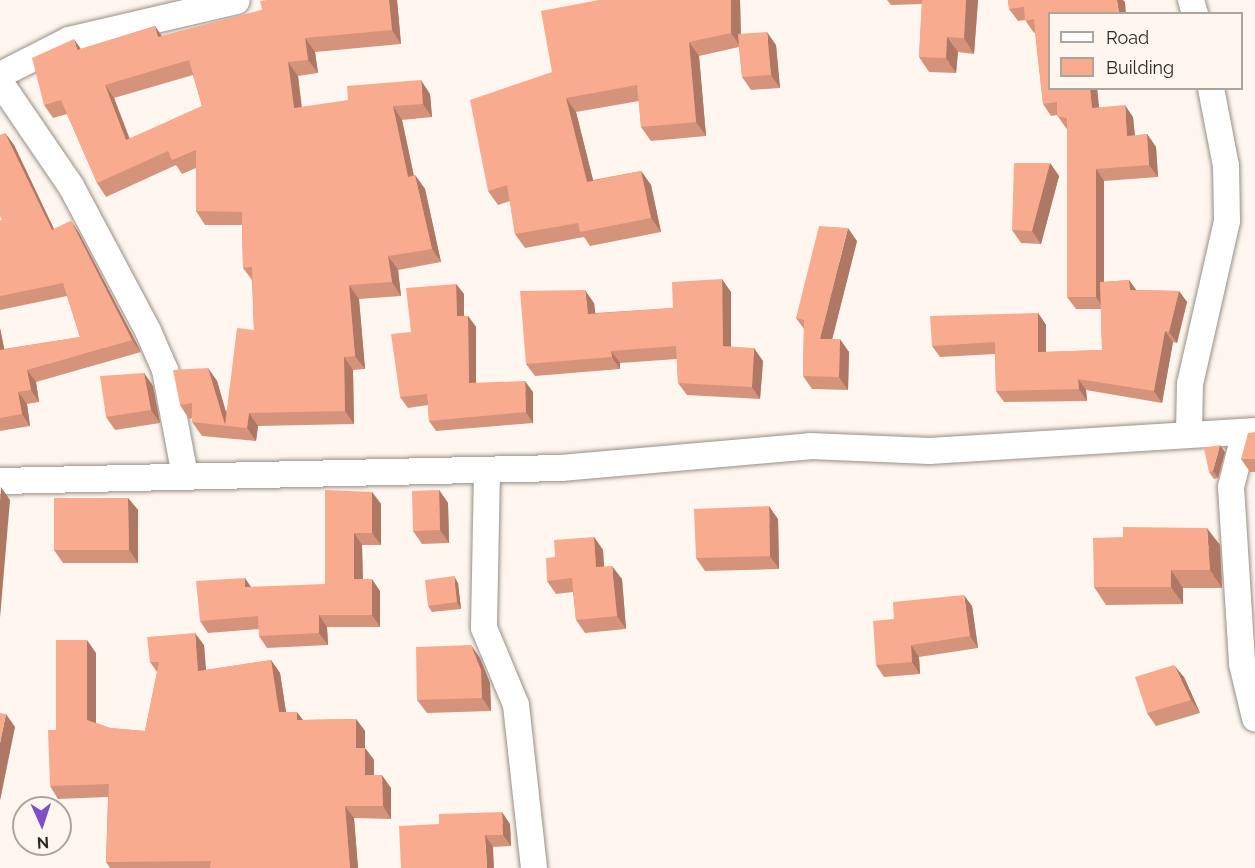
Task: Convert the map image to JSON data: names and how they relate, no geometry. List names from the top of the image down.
{
  "legend": ["Road", "Building"],
  "north": "bottom"
}
